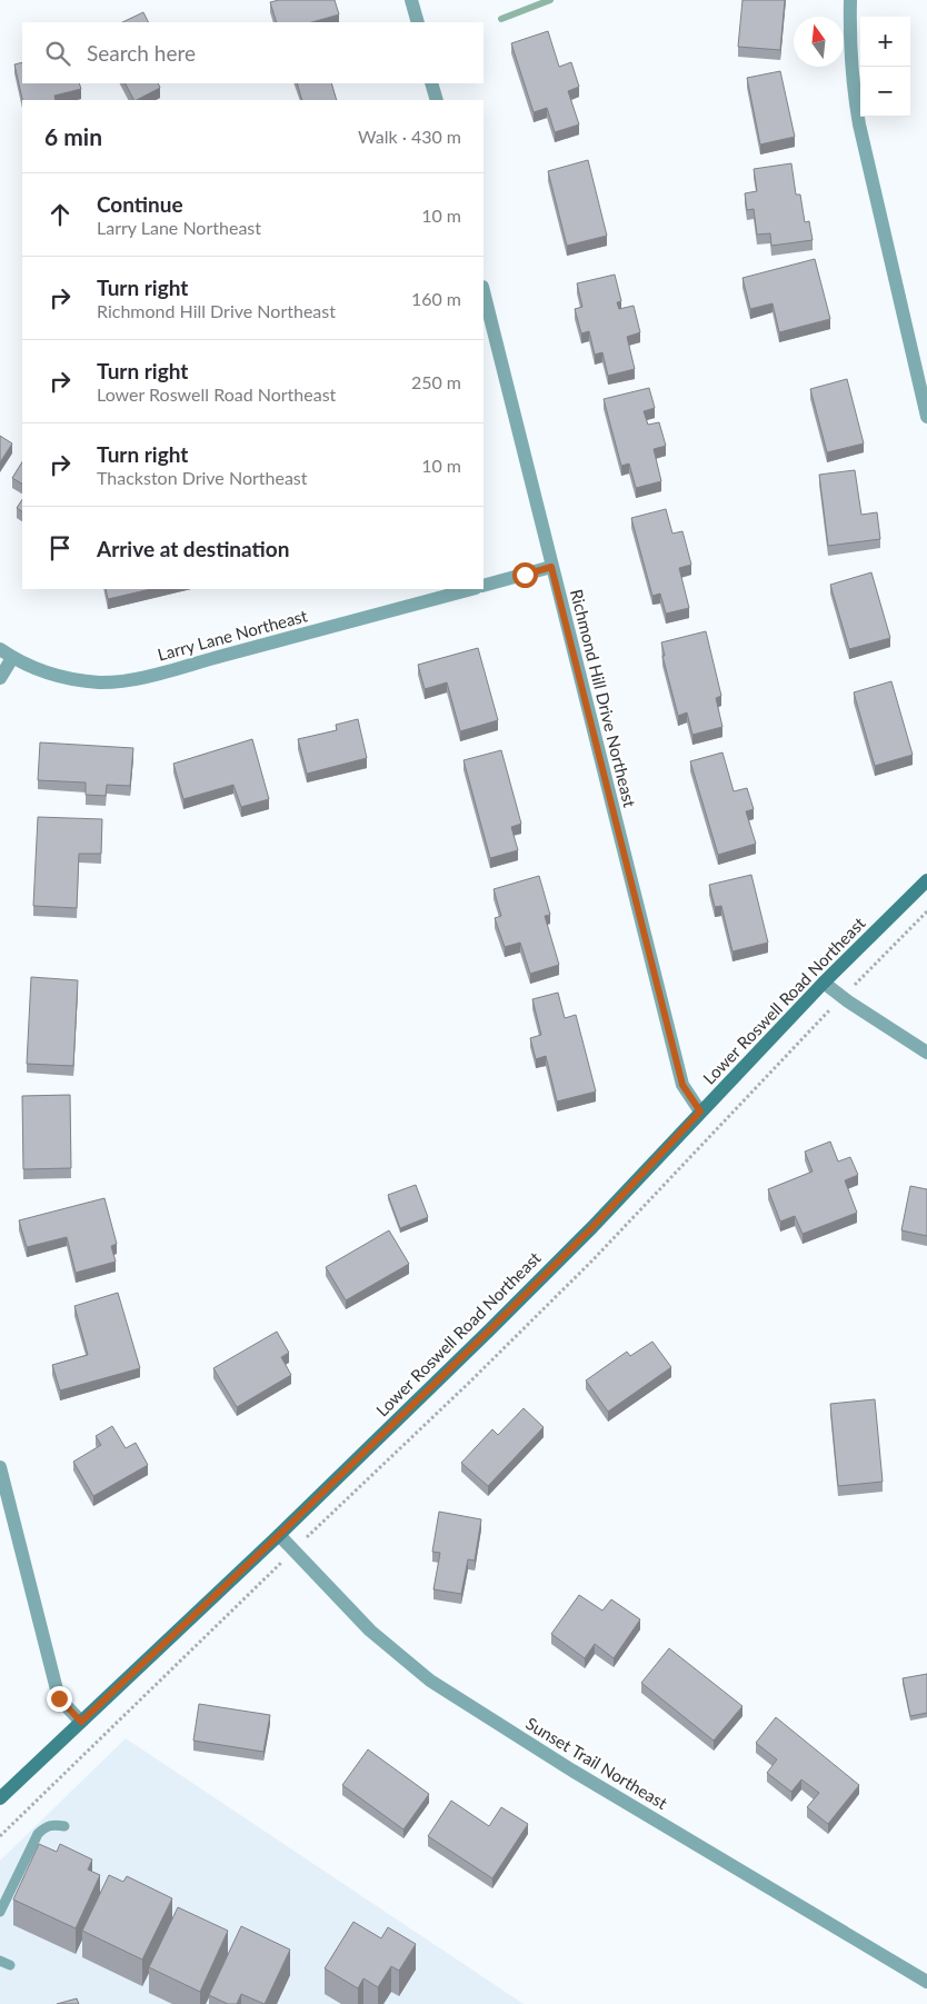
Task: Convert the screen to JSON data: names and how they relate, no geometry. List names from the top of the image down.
{
  "streets": {
    "street": [
      "Larry Lane Northeast",
      "Richmond Hill Drive Northeast",
      "Lower Roswell Road Northeast",
      "Sunset Trail Northeast"
    ]
  },
  "crossings": [
    ["Richmond Hill Drive Northeast", "Lower Roswell Road Northeast"],
    ["Lower Roswell Road Northeast", "Sunset Trail Northeast"]
  ],
  "north": "top",
  "page": {
    "map_buttons": ["+", "−"],
    "search": "Search here",
    "heading": ["6 min", "Walk · 430 m"],
    "list": [
      ["Continue", "Larry Lane Northeast", "10 m"],
      ["Turn right", "Richmond Hill Drive Northeast", "160 m"],
      ["Turn right", "Lower Roswell Road Northeast", "250 m"],
      ["Turn right", "Thackston Drive Northeast", "10 m"],
      "Arrive at destination"
    ]
  }
}
